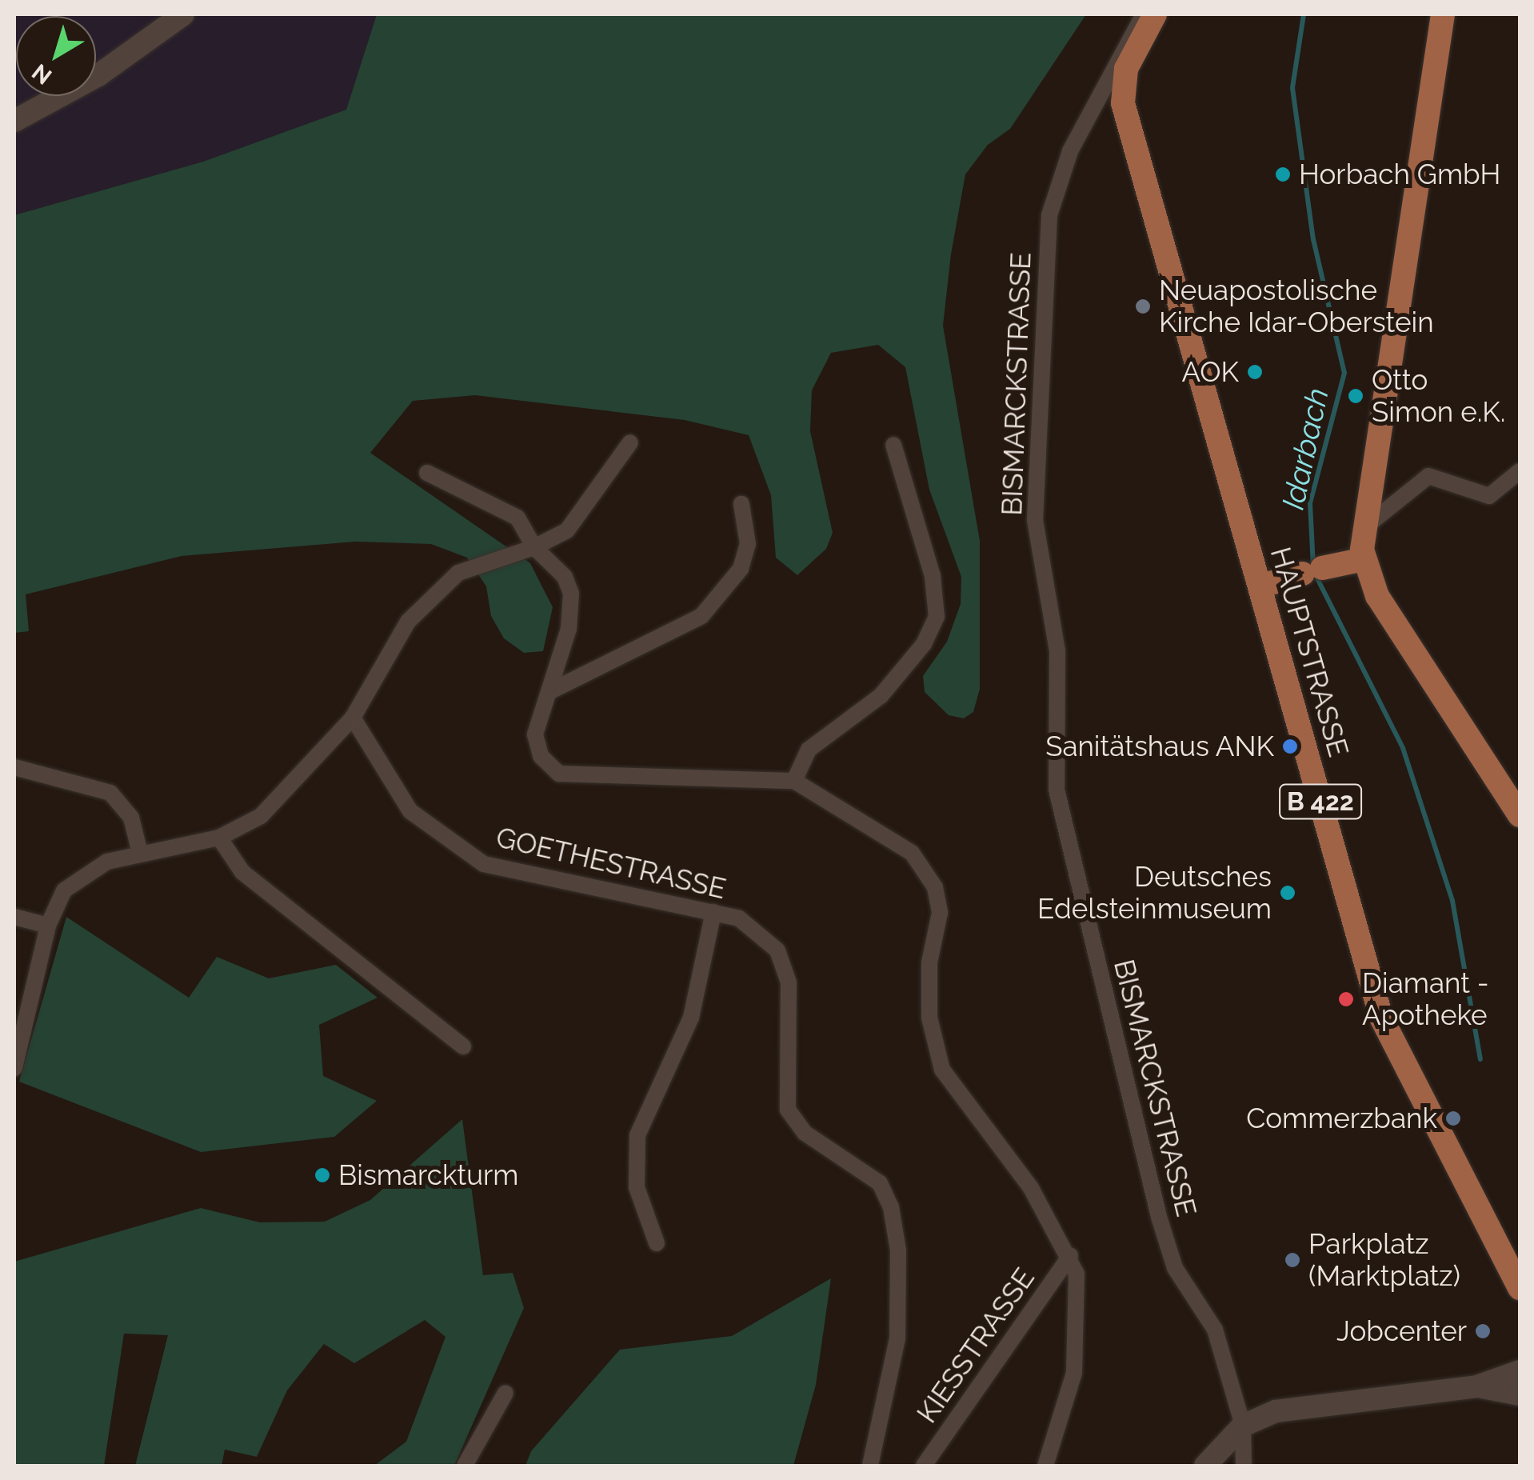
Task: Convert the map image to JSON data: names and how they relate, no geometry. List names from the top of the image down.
{
  "streets": {
    "main road": ["HAUPTSTRASSE", "B 422"],
    "street": ["BISMARCKSTRASSE", "GOETHESTRASSE", "KIESSTRASSE"]
  },
  "water": ["Idarbach"],
  "places": [
    "Horbach GmbH",
    "Neuapostolische Kirche Idar-Oberstein",
    "AOK",
    "Otto Simon e.K.",
    "Sanitätshaus ANK",
    "Deutsches Edelsteinmuseum",
    "Diamant - Apotheke",
    "Commerzbank",
    "Bismarckturm",
    "Parkplatz (Marktplatz)",
    "Jobcenter"
  ],
  "north": "bottom left"
}
